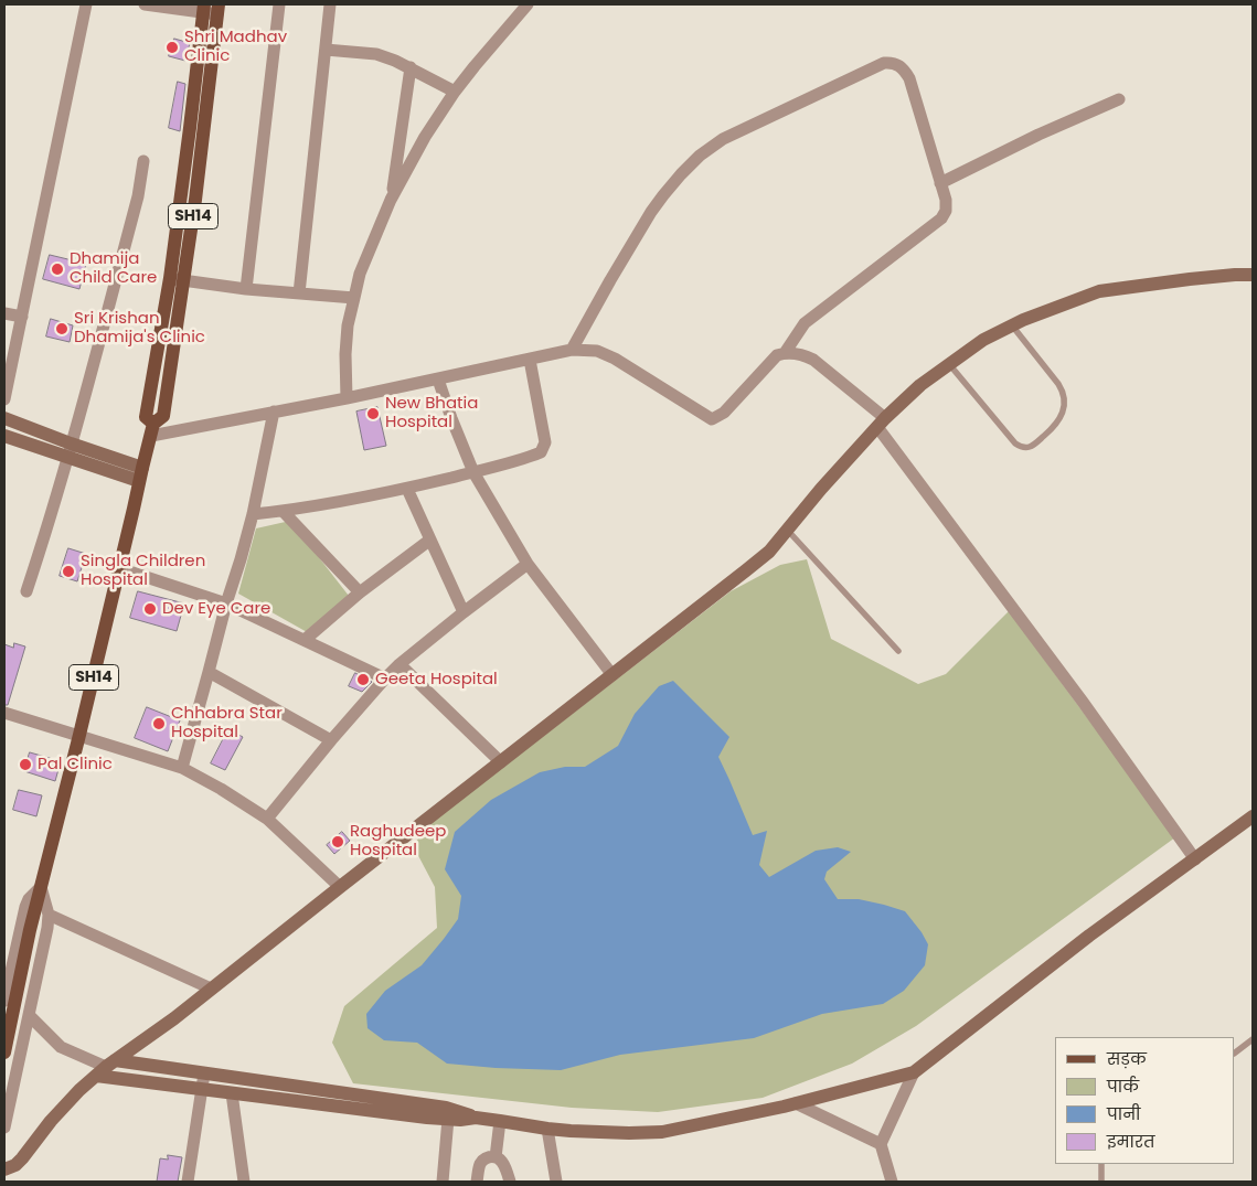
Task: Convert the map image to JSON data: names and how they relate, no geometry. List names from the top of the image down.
{
  "streets": {
    "main road": ["SH14"]
  },
  "places": [
    "Shri Madhav Clinic",
    "Dhamija Child Care",
    "Sri Krishan Dhamija's Clinic",
    "New Bhatia Hospital",
    "Singla Children Hospital",
    "Dev Eye Care",
    "Geeta Hospital",
    "Chhabra Star Hospital",
    "Pal Clinic",
    "Raghudeep Hospital"
  ],
  "legend": [
    "सड़क",
    "पार्क",
    "पानी",
    "इमारत"
  ]
}
